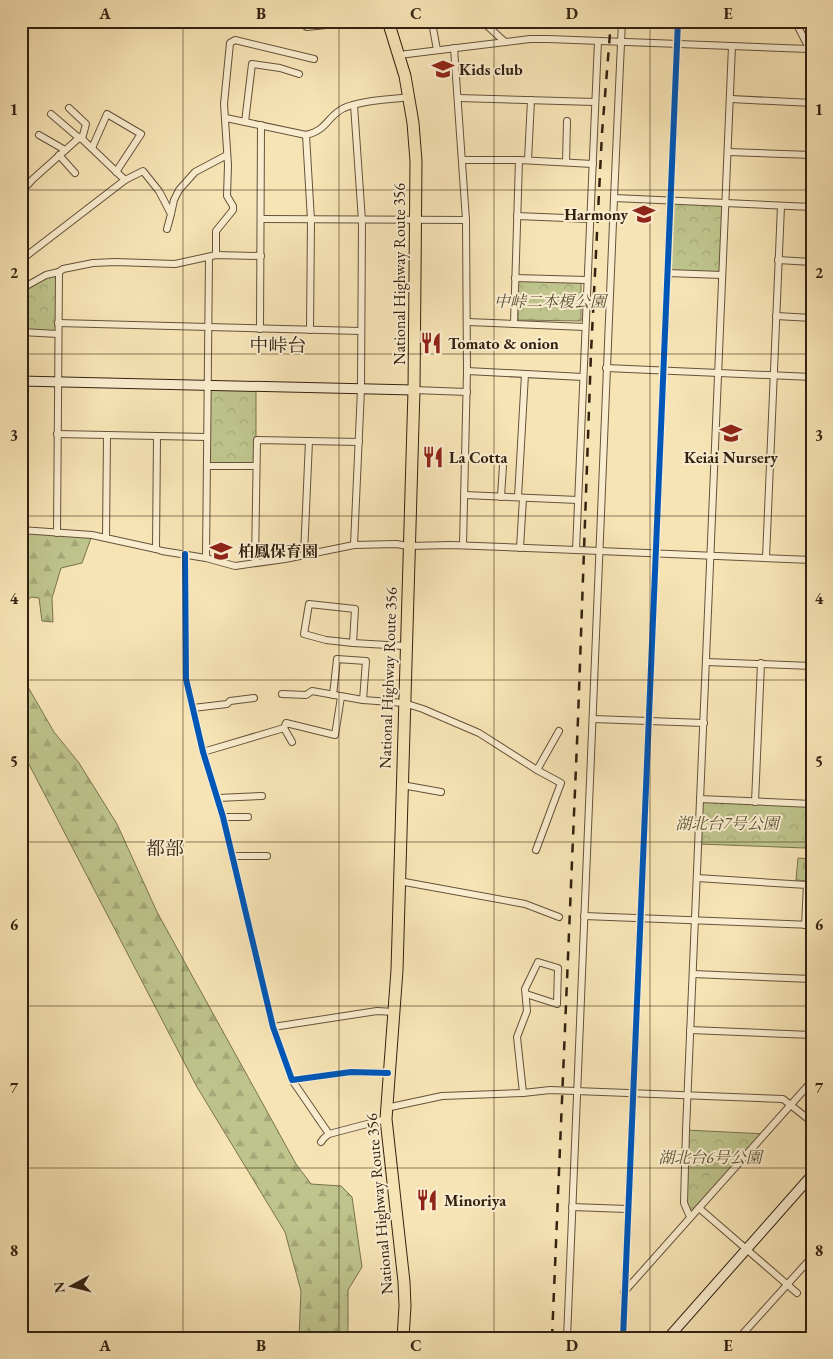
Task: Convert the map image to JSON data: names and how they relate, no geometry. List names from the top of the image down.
{
  "streets": {
    "highway": ["National Highway Route 356"]
  },
  "districts": ["中峠台", "都部"],
  "parks": ["中峠二本榎公園", "湖北台7号公園", "湖北台6号公園"],
  "places": {
    "school or university": [
      "Kids club",
      "Harmony",
      "Keiai Nursery",
      "柏鳳保育園"
    ],
    "restaurant": ["Tomato & onion", "La Cotta", "Minoriya"]
  },
  "north": "left",
  "grid": {
    "columns": [
      "A",
      "B",
      "C",
      "D",
      "E"
    ],
    "rows": [
      "1",
      "2",
      "3",
      "4",
      "5",
      "6",
      "7",
      "8"
    ]
  }
}
